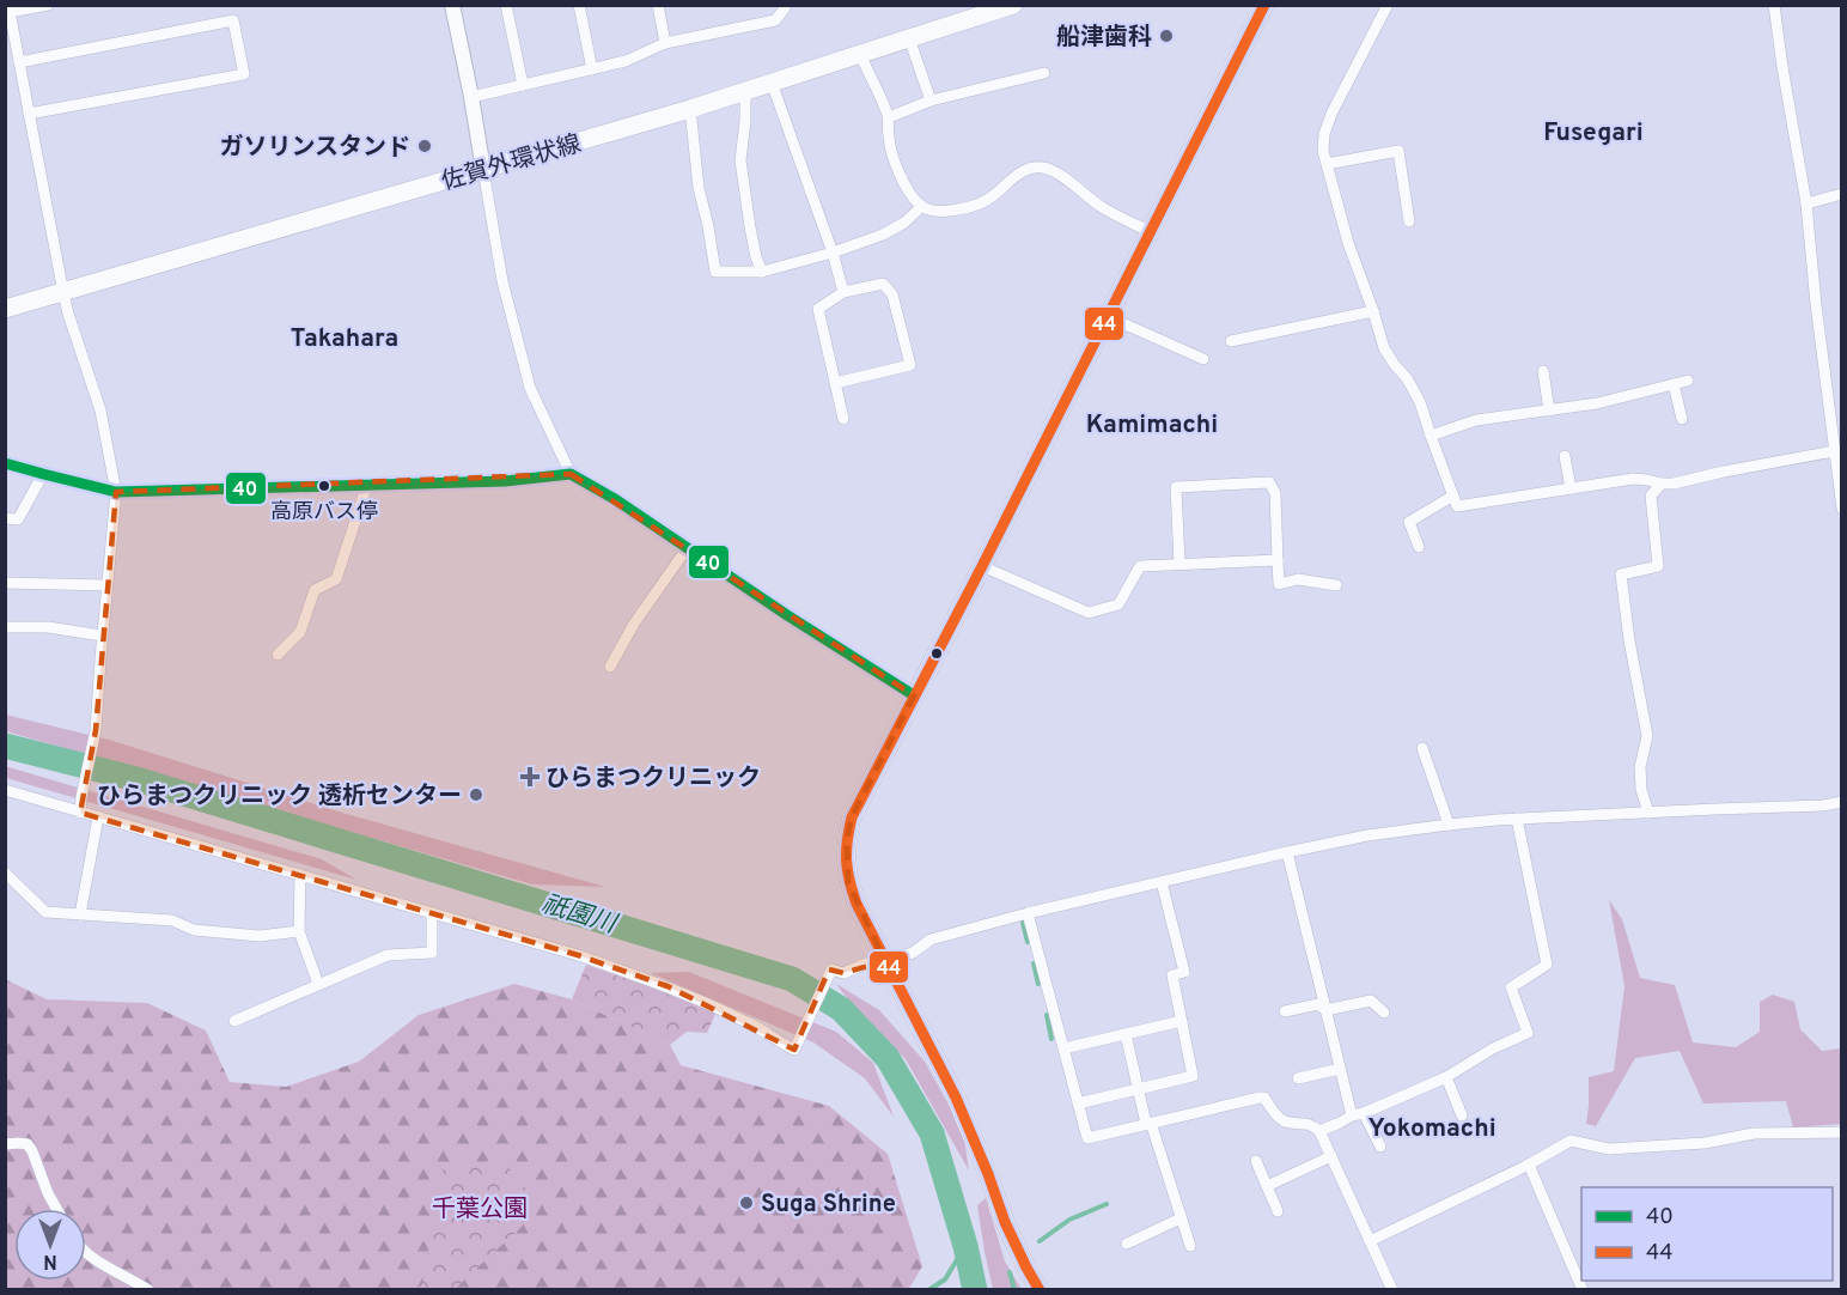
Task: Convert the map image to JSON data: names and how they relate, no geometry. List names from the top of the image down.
{
  "streets": {
    "main road": ["佐賀外環状線"]
  },
  "districts": [
    "Fusegari",
    "Takahara",
    "Kamimachi",
    "Yokomachi"
  ],
  "water": ["祇園川"],
  "parks": ["千葉公園"],
  "places": {
    "other": [
      "船津歯科",
      "ガソリンスタンド",
      "高原バス停",
      "ひらまつクリニック 透析センター",
      "Suga Shrine"
    ],
    "health": ["ひらまつクリニック"]
  },
  "lines": ["transit line 44", "transit line 40"],
  "legend": ["40", "44"],
  "north": "bottom"
}
